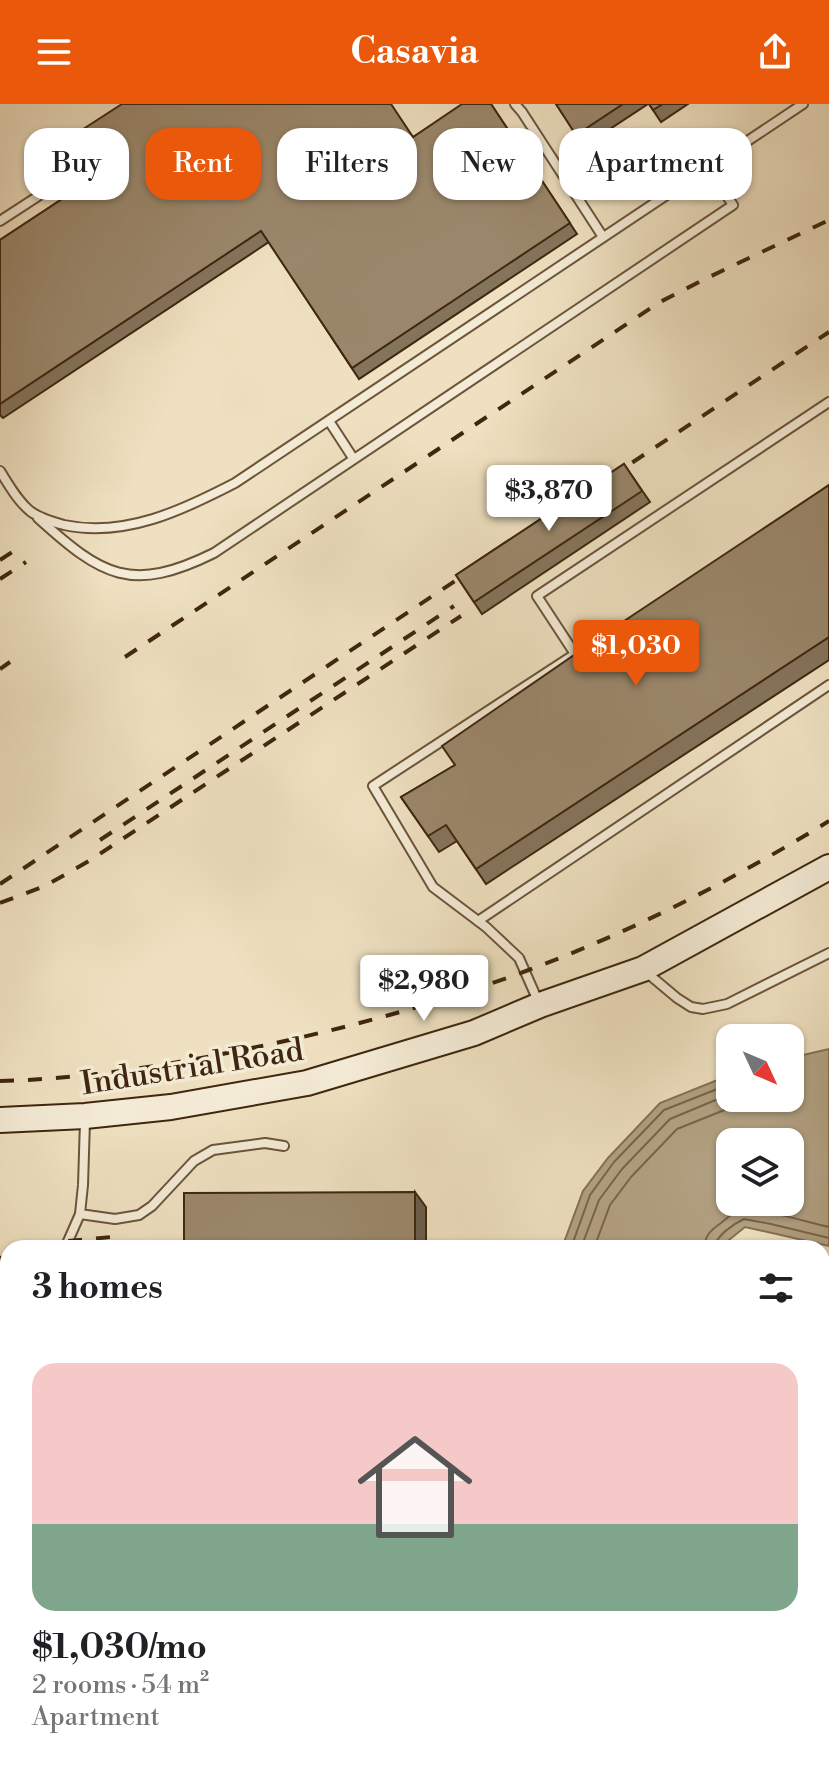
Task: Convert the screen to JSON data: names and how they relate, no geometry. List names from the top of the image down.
{
  "streets": {
    "street": ["Industrial Road"]
  },
  "north": "bottom right",
  "page": {
    "header": "Casavia",
    "chip": [
      "Buy",
      "Rent",
      "Filters",
      "New",
      "Apartment"
    ],
    "price": ["$3,870", "$1,030", "$2,980"],
    "heading": "3 homes",
    "list": [
      {
        "name": "$1,030/mo",
        "note": "2 rooms · 54 m² · Apartment"
      }
    ]
  }
}
